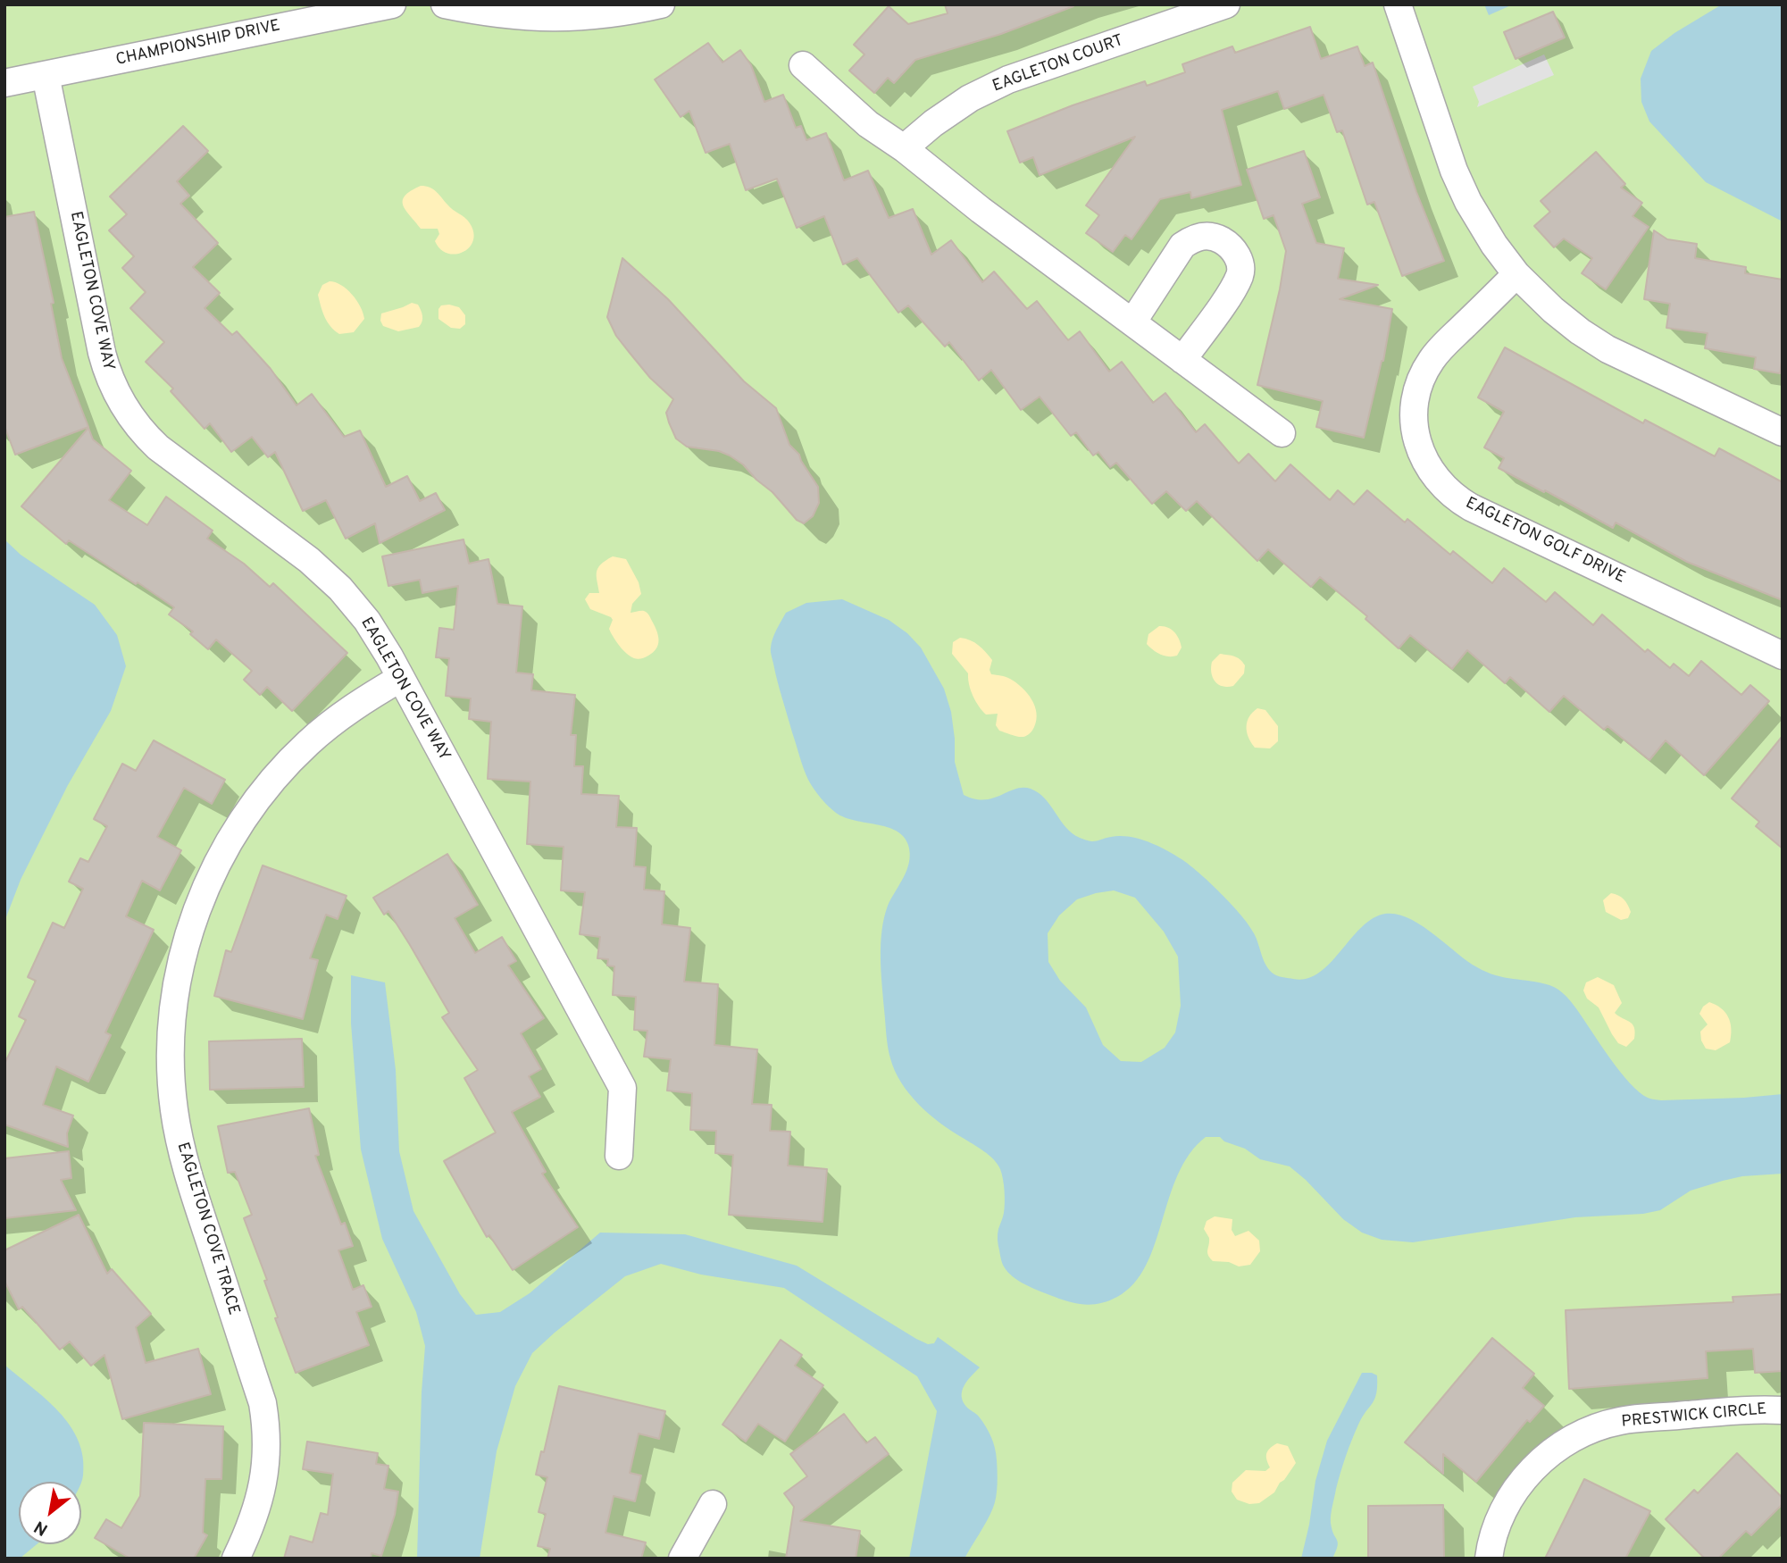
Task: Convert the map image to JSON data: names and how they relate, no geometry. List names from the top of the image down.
{
  "streets": {
    "street": [
      "CHAMPIONSHIP DRIVE",
      "EAGLETON COURT",
      "EAGLETON COVE WAY",
      "EAGLETON GOLF DRIVE",
      "EAGLETON COVE TRACE",
      "PRESTWICK CIRCLE"
    ]
  },
  "crossings": [
    ["CHAMPIONSHIP DRIVE", "EAGLETON COVE WAY"],
    ["EAGLETON COVE WAY", "EAGLETON COVE TRACE"]
  ],
  "north": "bottom left"
}
